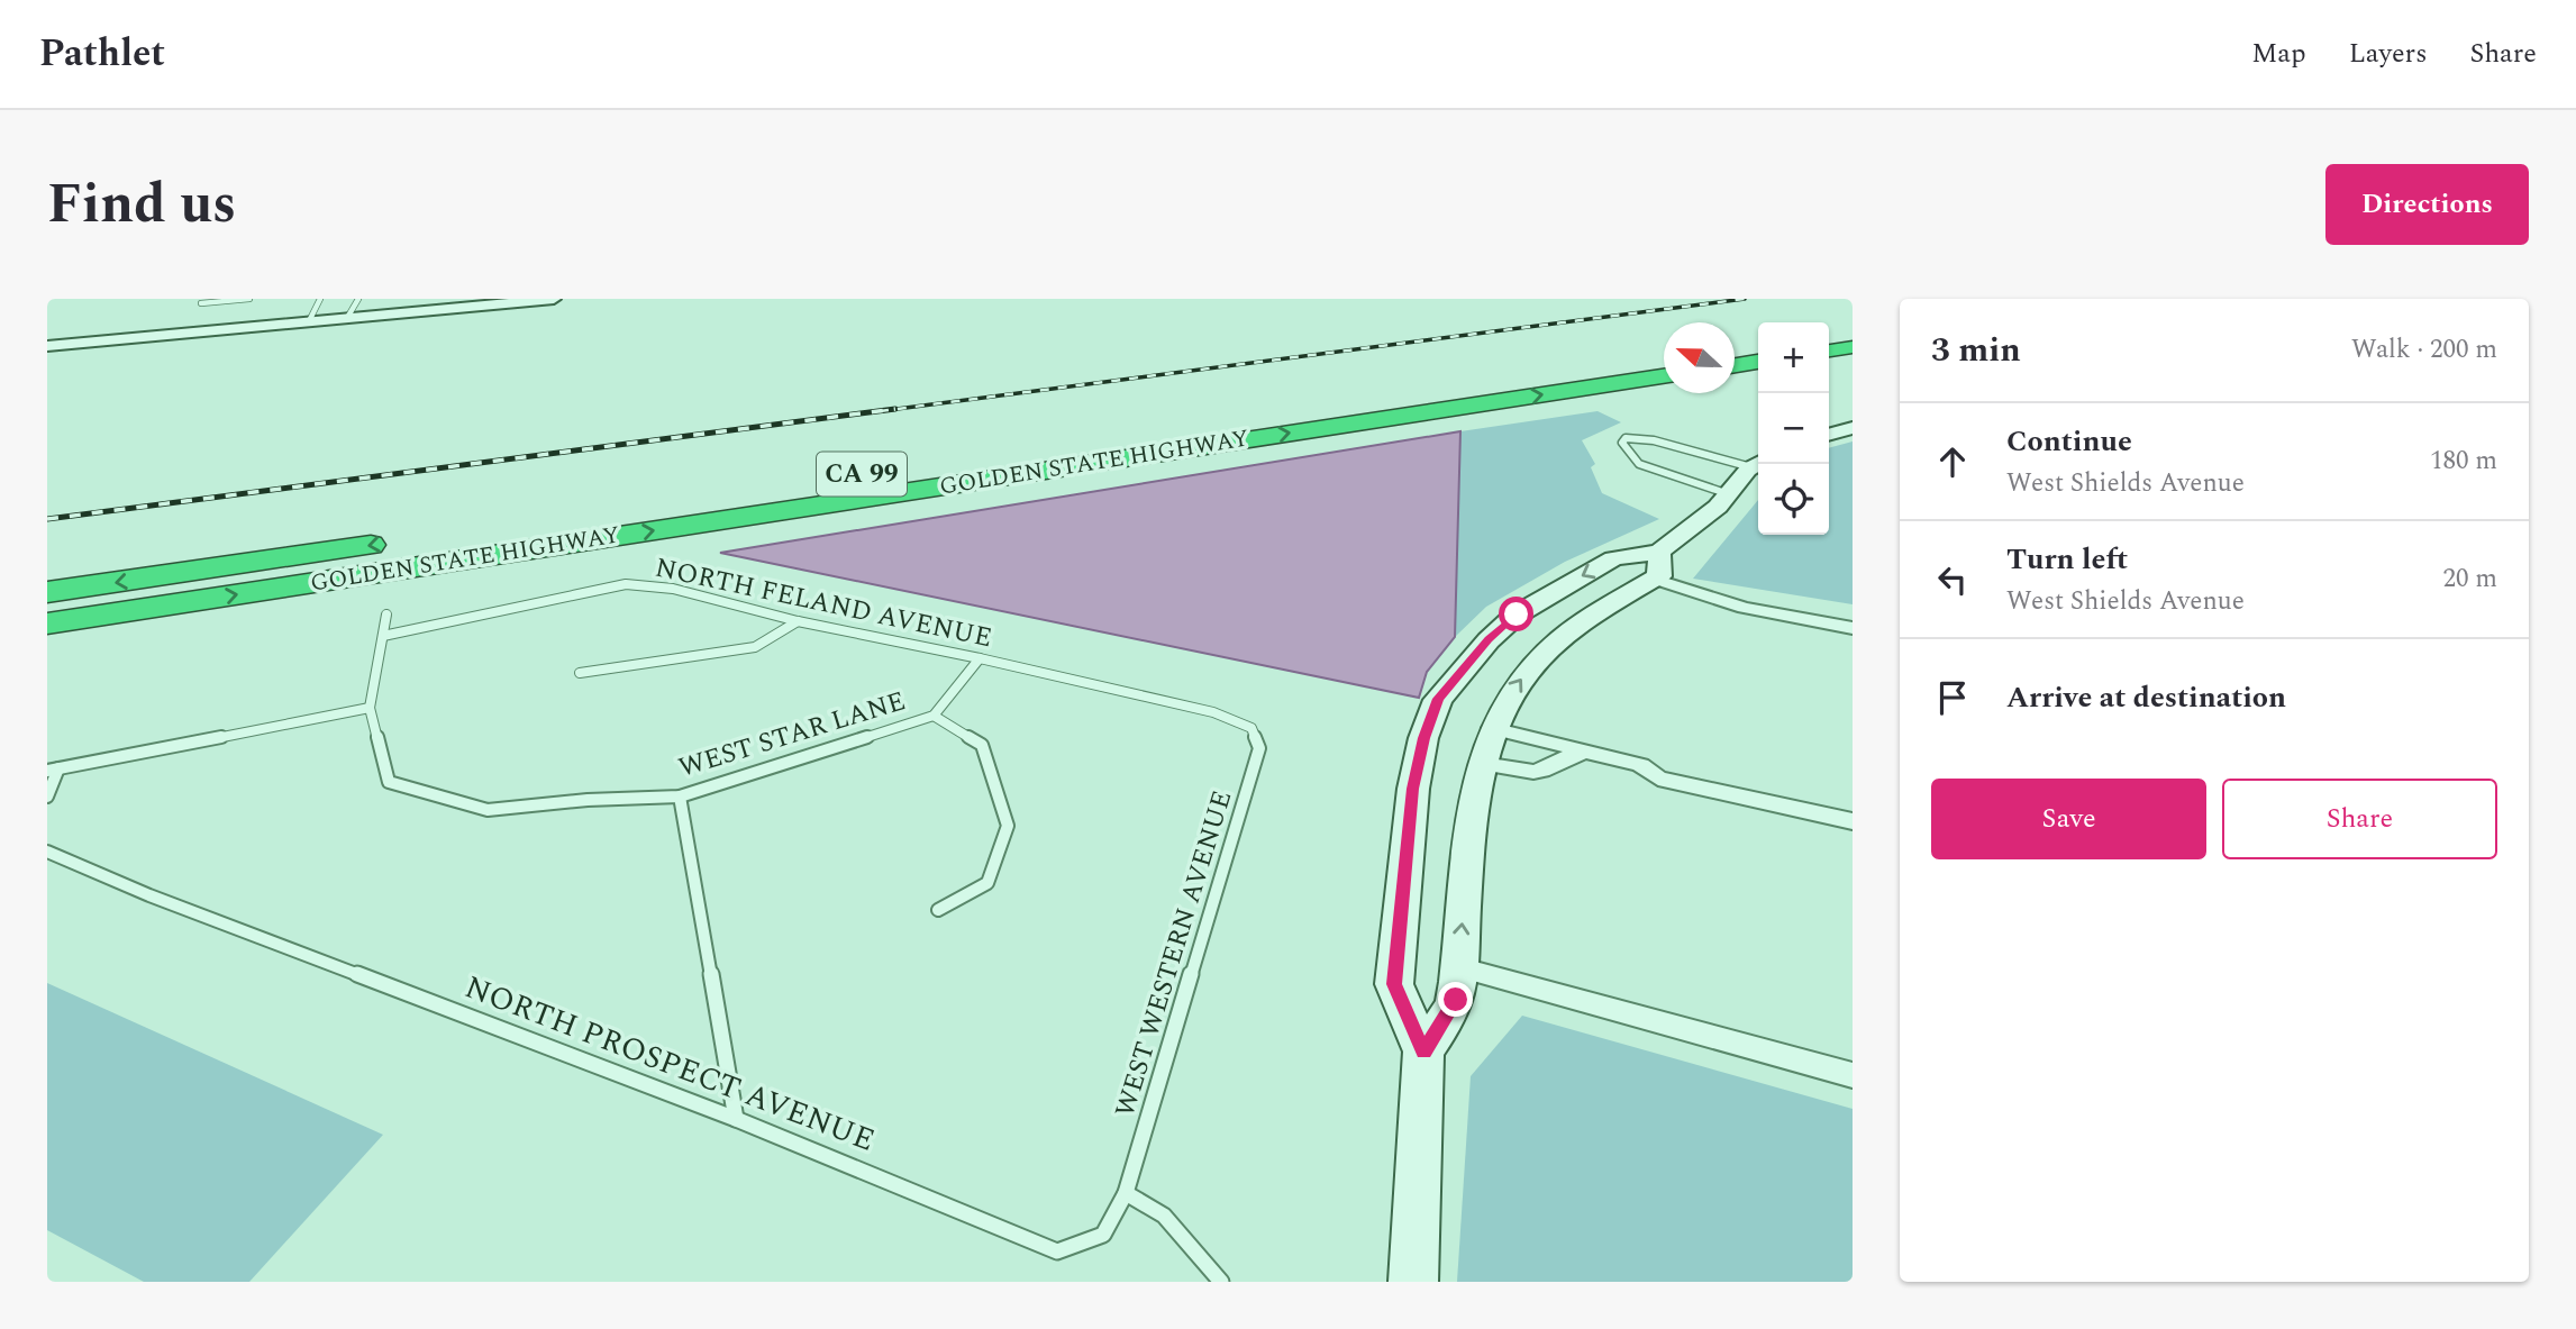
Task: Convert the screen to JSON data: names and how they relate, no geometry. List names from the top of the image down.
{
  "streets": {
    "highway": ["GOLDEN STATE HIGHWAY", "CA 99"],
    "lane": [
      "NORTH FELAND AVENUE",
      "WEST STAR LANE",
      "WEST WESTERN AVENUE",
      "NORTH PROSPECT AVENUE"
    ]
  },
  "crossings": [
    ["NORTH FELAND AVENUE", "WEST STAR LANE"],
    ["NORTH FELAND AVENUE", "WEST WESTERN AVENUE"],
    ["WEST WESTERN AVENUE", "NORTH PROSPECT AVENUE"]
  ],
  "north": "left",
  "page": {
    "header": "Pathlet",
    "nav": ["Map", "Layers", "Share"],
    "title": "Find us",
    "buttons": [
      "Directions",
      ["Save", "Share"]
    ],
    "heading": ["3 min", "Walk · 200 m"],
    "map_buttons": ["+", "−"],
    "list": [
      ["Continue", "West Shields Avenue", "180 m"],
      ["Turn left", "West Shields Avenue", "20 m"],
      "Arrive at destination"
    ]
  }
}
